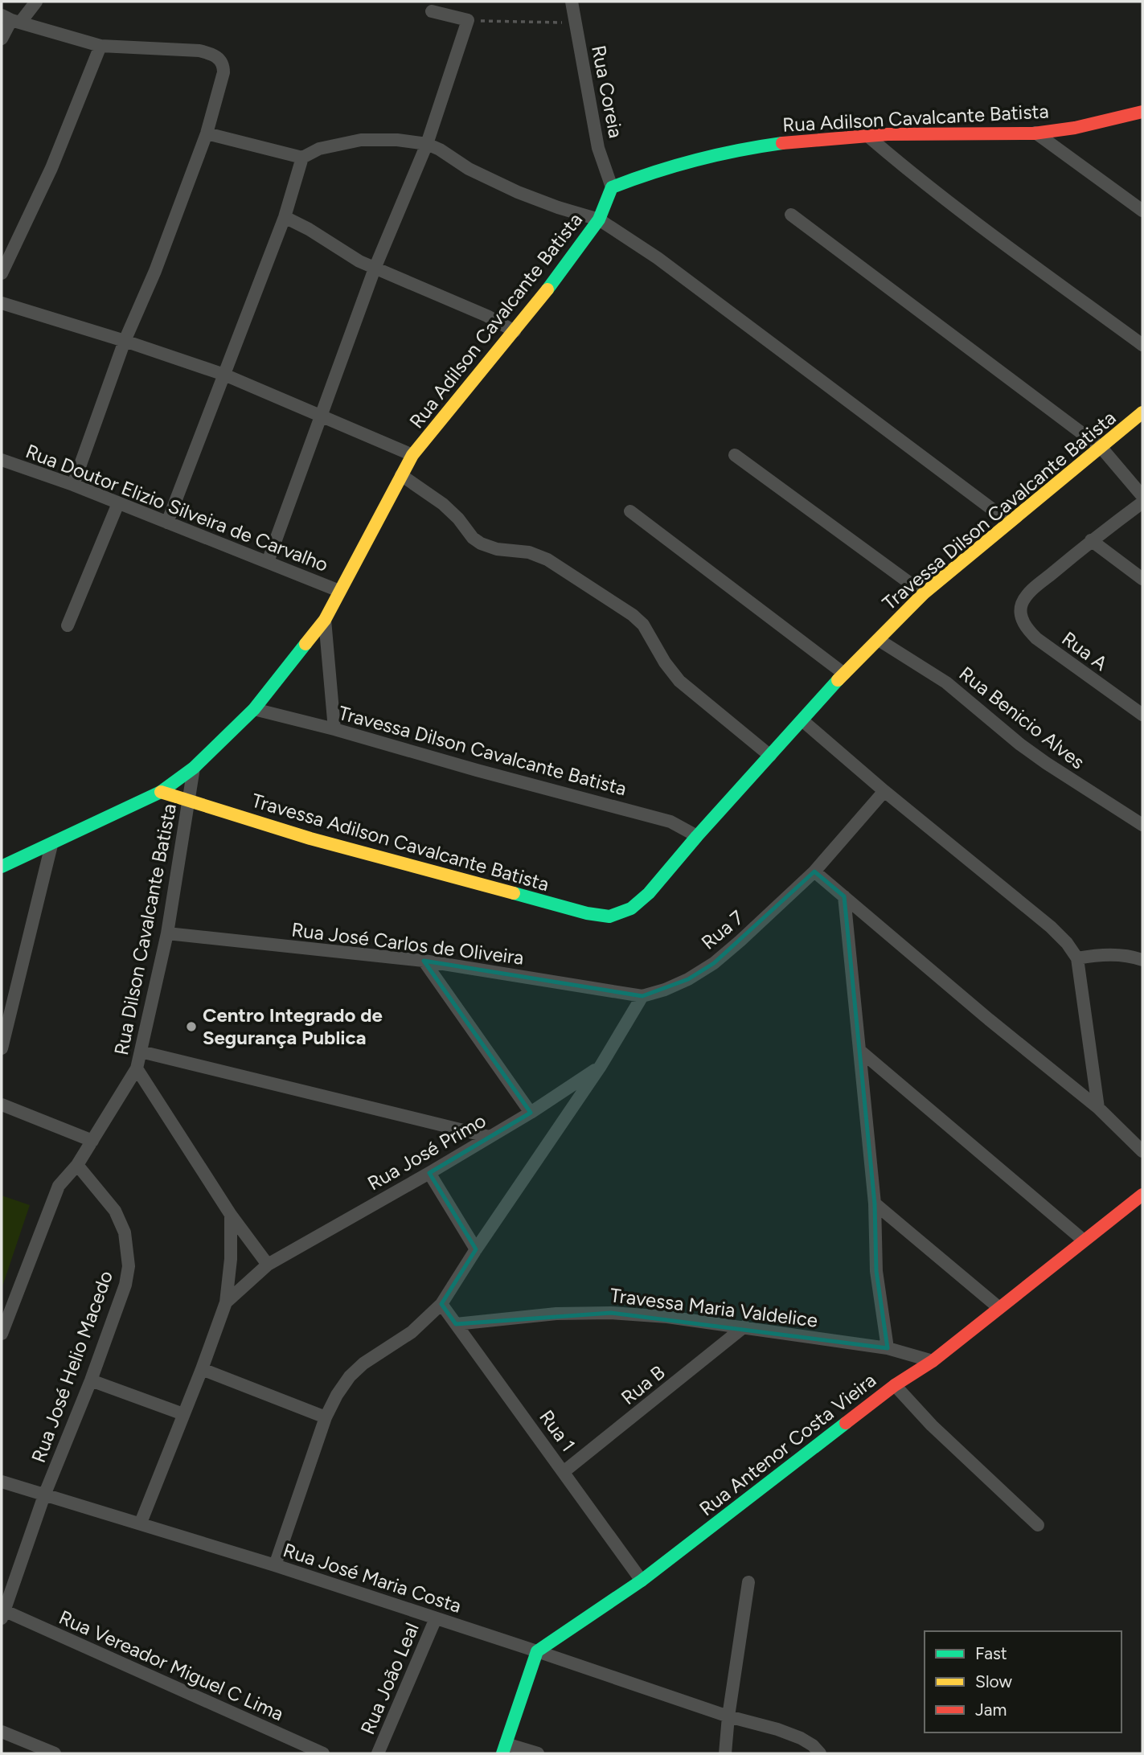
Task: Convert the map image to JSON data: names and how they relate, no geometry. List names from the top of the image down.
{
  "streets": {
    "street": [
      "Rua Coreia",
      "Rua Adilson Cavalcante Batista",
      "Rua Doutor Elizio Silveira de Carvalho",
      "Travessa Dilson Cavalcante Batista",
      "Rua A",
      "Rua Benicio Alves",
      "Travessa Adilson Cavalcante Batista",
      "Rua Dilson Cavalcante Batista",
      "Rua 7",
      "Rua José Carlos de Oliveira",
      "Rua José Primo",
      "Travessa Maria Valdelice",
      "Rua José Helio Macedo",
      "Rua B",
      "Rua 1",
      "Rua Antenor Costa Vieira",
      "Rua José Maria Costa",
      "Rua Vereador Miguel C Lima",
      "Rua João Leal"
    ]
  },
  "crossings": [
    ["Rua Coreia", "Rua Adilson Cavalcante Batista"],
    ["Rua Adilson Cavalcante Batista", "Rua Doutor Elizio Silveira de Carvalho"],
    ["Rua Adilson Cavalcante Batista", "Travessa Dilson Cavalcante Batista"],
    ["Rua Adilson Cavalcante Batista", "Travessa Adilson Cavalcante Batista"],
    ["Rua Adilson Cavalcante Batista", "Rua Dilson Cavalcante Batista"],
    ["Travessa Dilson Cavalcante Batista", "Rua Benicio Alves"],
    ["Travessa Dilson Cavalcante Batista", "Travessa Adilson Cavalcante Batista"],
    ["Travessa Adilson Cavalcante Batista", "Rua Dilson Cavalcante Batista"],
    ["Rua Dilson Cavalcante Batista", "Rua José Carlos de Oliveira"],
    ["Rua Dilson Cavalcante Batista", "Rua José Helio Macedo"],
    ["Rua 7", "Rua José Carlos de Oliveira"],
    ["Travessa Maria Valdelice", "Rua B"],
    ["Travessa Maria Valdelice", "Rua 1"],
    ["Travessa Maria Valdelice", "Rua Antenor Costa Vieira"],
    ["Rua José Helio Macedo", "Rua José Maria Costa"],
    ["Rua José Helio Macedo", "Rua Vereador Miguel C Lima"],
    ["Rua B", "Rua 1"],
    ["Rua 1", "Rua Antenor Costa Vieira"],
    ["Rua Antenor Costa Vieira", "Rua José Maria Costa"],
    ["Rua José Maria Costa", "Rua João Leal"]
  ],
  "places": ["Centro Integrado de Segurança Publica"],
  "legend": ["Fast", "Slow", "Jam"]
}
